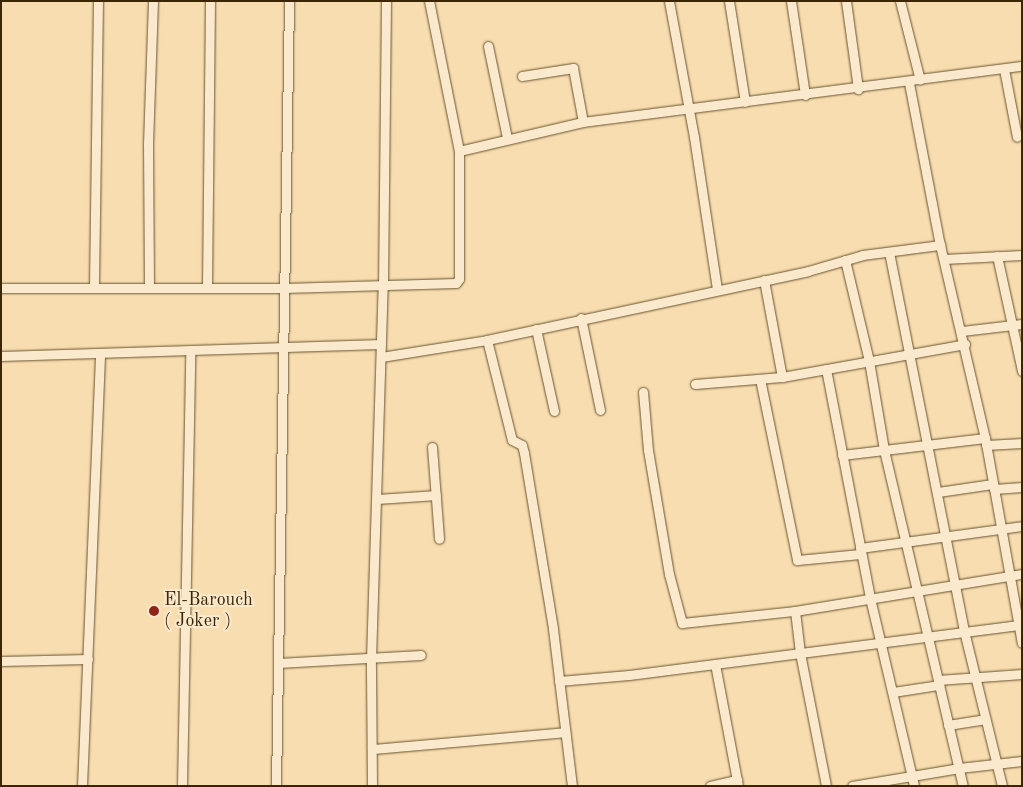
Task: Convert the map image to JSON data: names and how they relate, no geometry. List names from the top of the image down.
{
  "places": ["El-Barouch ( Joker )"]
}
